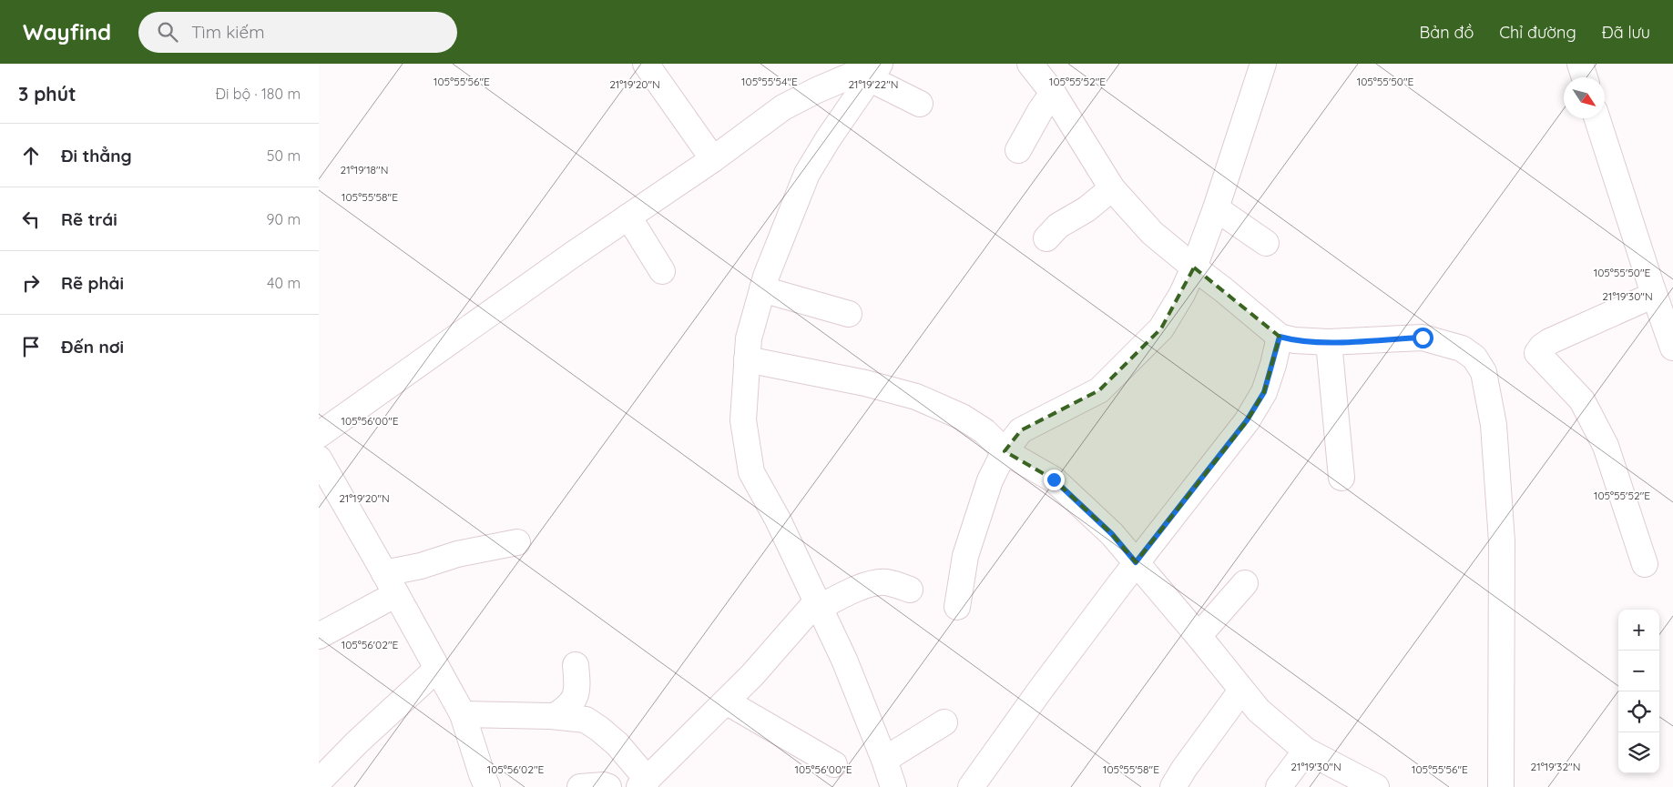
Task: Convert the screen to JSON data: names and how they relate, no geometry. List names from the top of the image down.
{
  "north": "bottom right",
  "page": {
    "header": "Wayfind",
    "search": "Tìm kiếm",
    "nav": ["Bản đồ", "Chỉ đường", "Đã lưu"],
    "heading": ["3 phút", "Đi bộ · 180 m"],
    "list": [
      ["Đi thẳng", "50 m"],
      ["Rẽ trái", "90 m"],
      ["Rẽ phải", "40 m"],
      "Đến nơi"
    ],
    "map_buttons": ["+", "−"]
  },
  "coordinates": [
    "105°55'54\"E",
    "105°55'52\"E",
    "105°55'50\"E",
    "105°55'56\"E",
    "21°19'20\"N",
    "21°19'22\"N",
    "21°19'18\"N",
    "105°55'58\"E",
    "21°19'30\"N",
    "105°56'00\"E",
    "105°56'02\"E",
    "21°19'32\"N"
  ]
}
